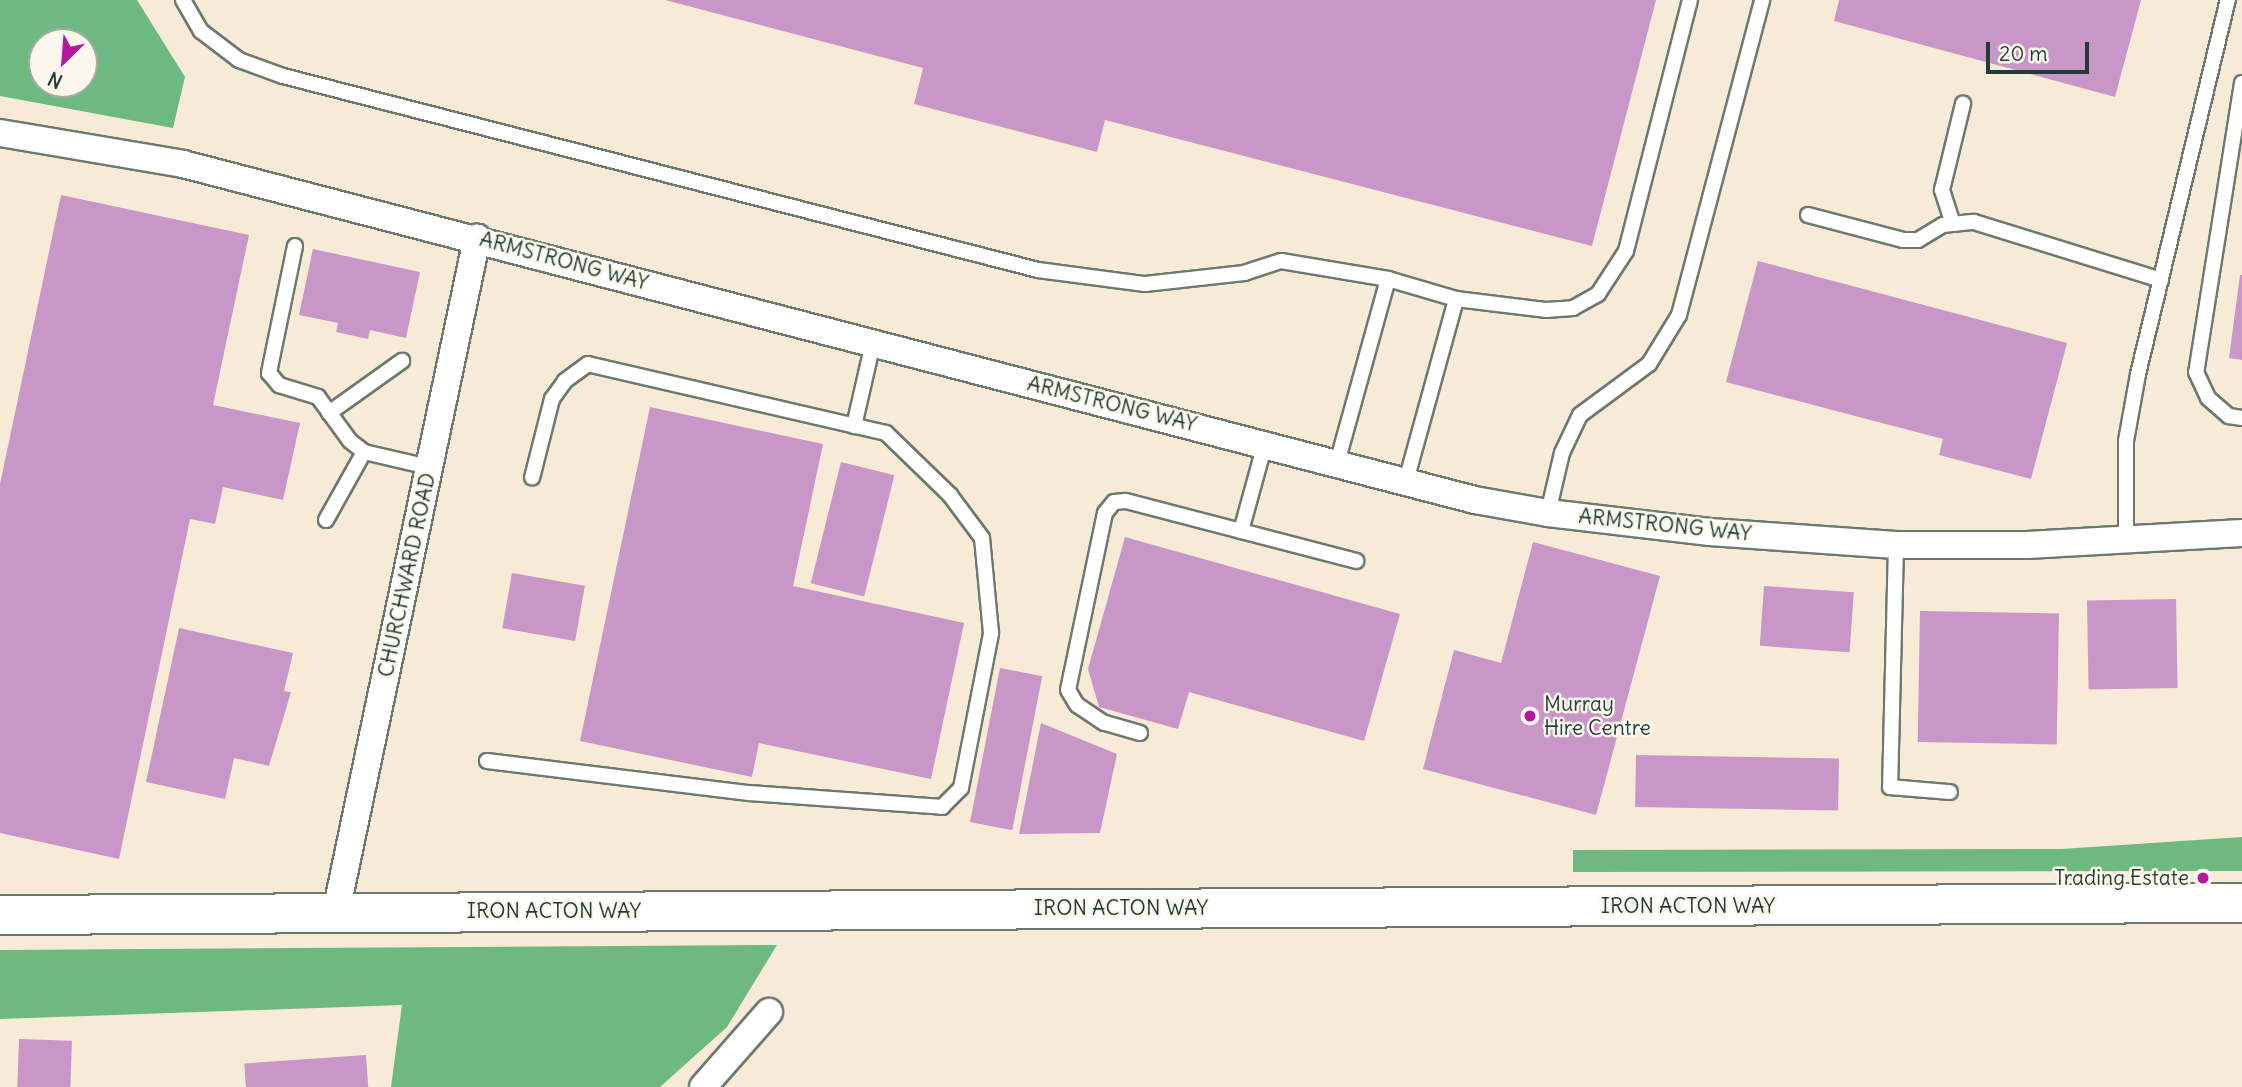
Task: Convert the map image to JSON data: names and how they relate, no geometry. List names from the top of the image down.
{
  "streets": {
    "main road": ["IRON ACTON WAY"],
    "street": ["ARMSTRONG WAY", "CHURCHWARD ROAD"]
  },
  "crossings": [
    ["ARMSTRONG WAY", "CHURCHWARD ROAD"],
    ["CHURCHWARD ROAD", "IRON ACTON WAY"]
  ],
  "places": ["Murray Hire Centre", "Trading Estate"],
  "scale_bar": "20 m",
  "north": "bottom left"
}
